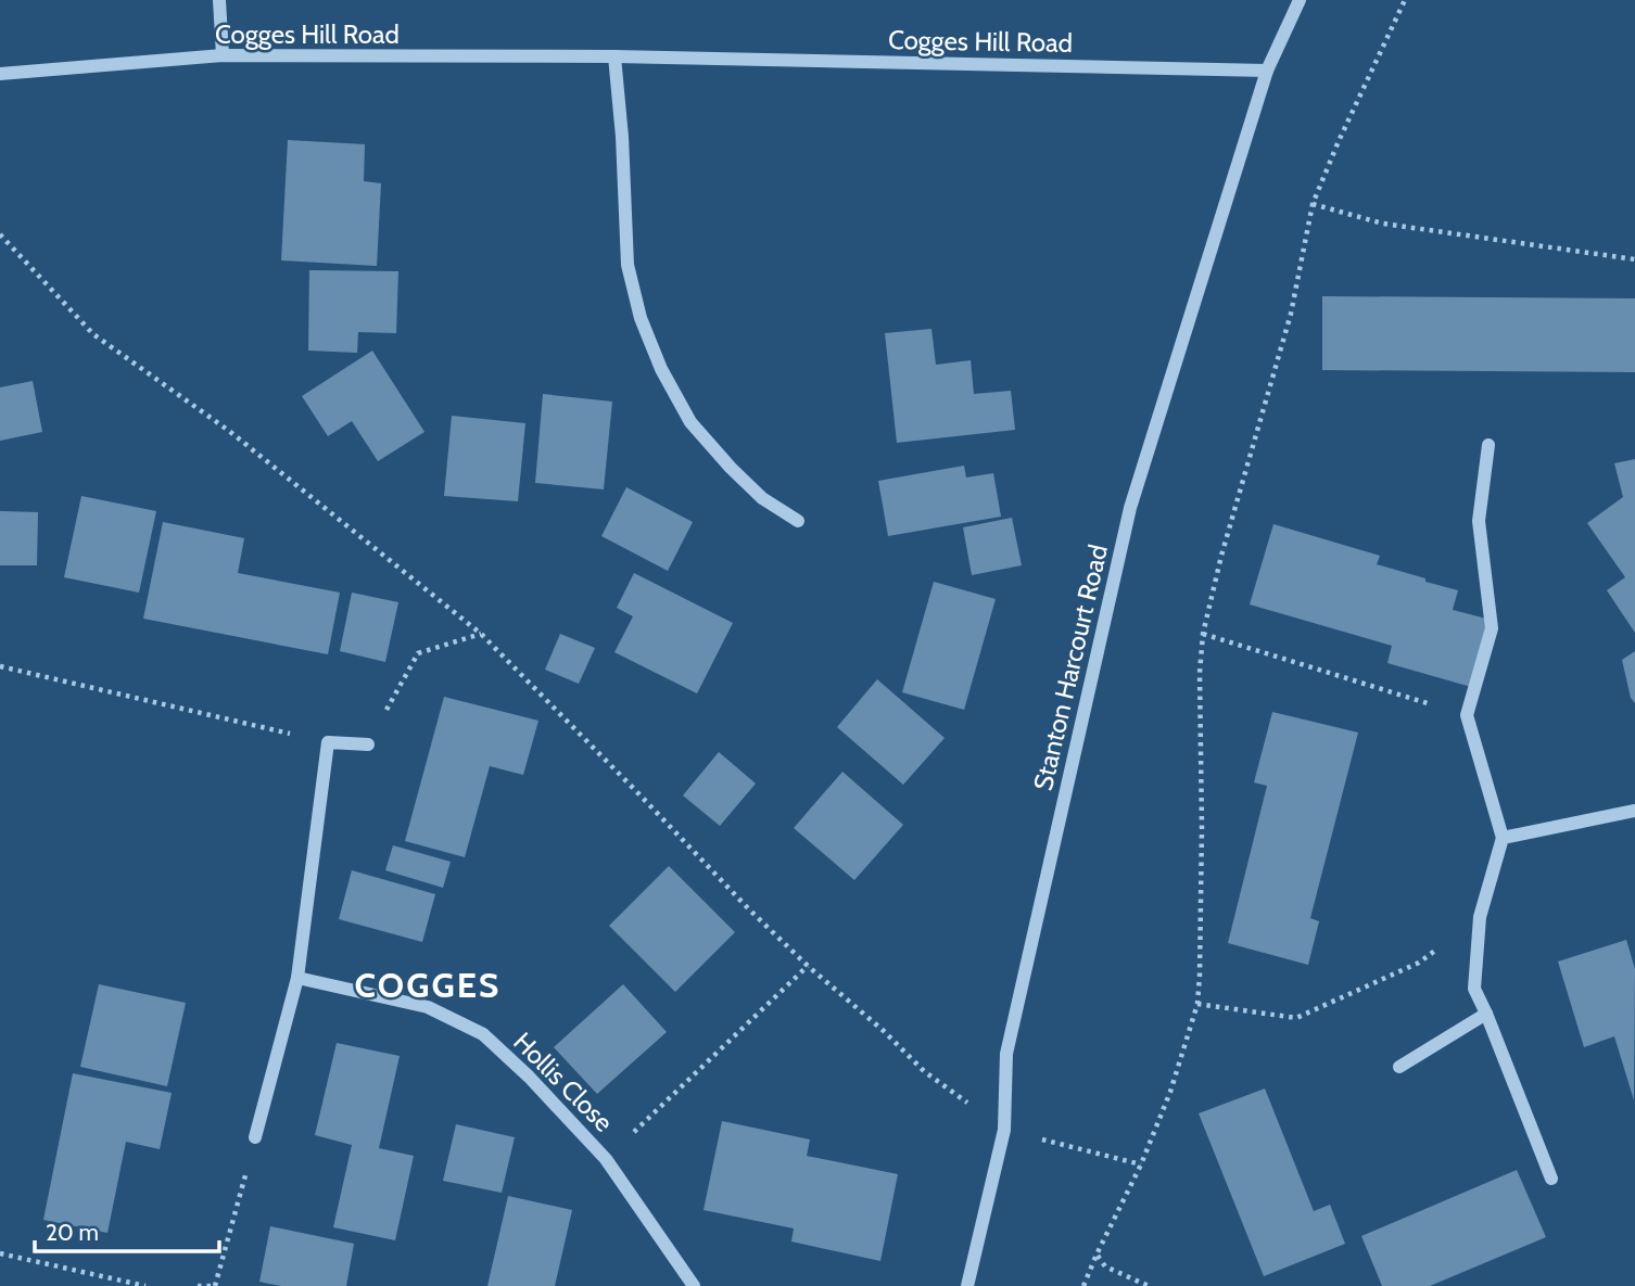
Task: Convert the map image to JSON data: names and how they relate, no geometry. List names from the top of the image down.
{
  "streets": {
    "street": ["Cogges Hill Road", "Stanton Harcourt Road", "Hollis Close"]
  },
  "crossings": [
    ["Cogges Hill Road", "Stanton Harcourt Road"]
  ],
  "districts": ["COGGES"],
  "scale_bar": "20 m"
}
